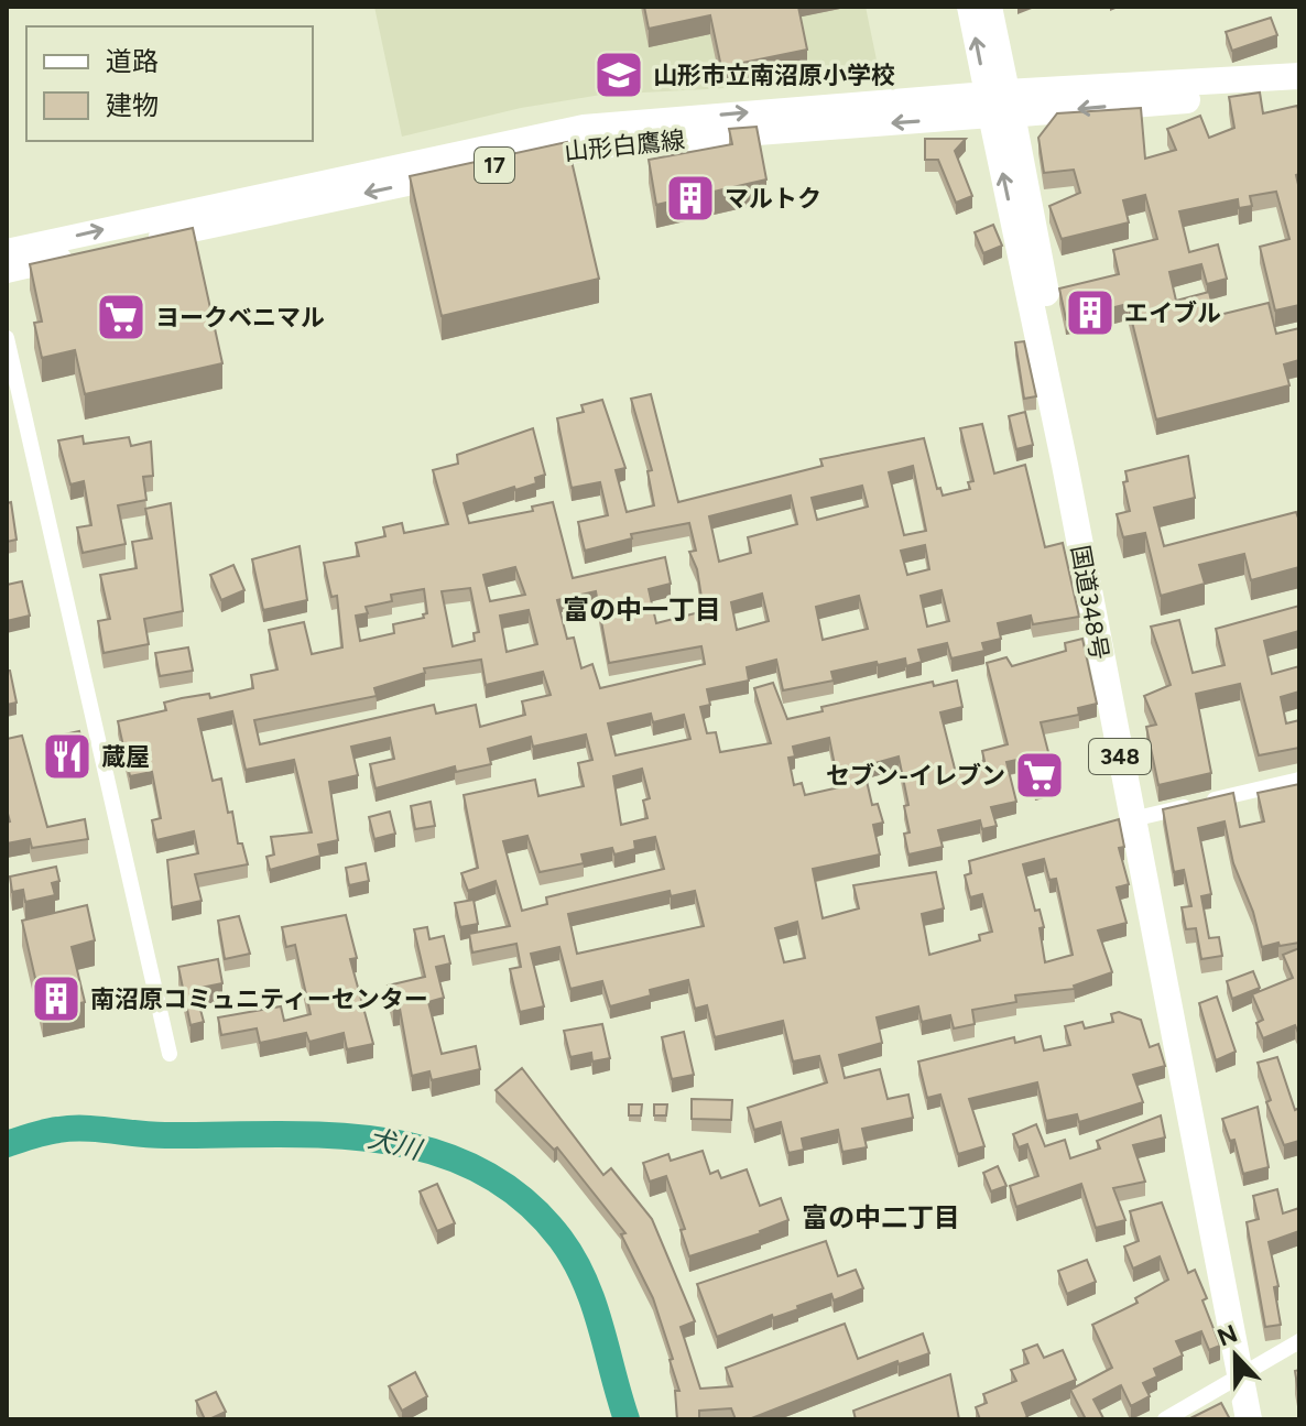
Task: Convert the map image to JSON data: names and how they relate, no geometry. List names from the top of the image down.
{
  "streets": {
    "highway": ["国道348号", "348"],
    "main road": ["山形白鷹線", "17"]
  },
  "crossings": [
    ["山形白鷹線", "国道348号"]
  ],
  "districts": ["富の中一丁目", "富の中二丁目"],
  "water": ["犬川"],
  "places": {
    "school or university": ["山形市立南沼原小学校"],
    "building": ["マルトク", "エイブル", "南沼原コミュニティーセンター"],
    "supermarket": ["ヨークベニマル", "セブン-イレブン"],
    "restaurant": ["蔵屋"]
  },
  "legend": ["道路", "建物"],
  "north": "top"
}
